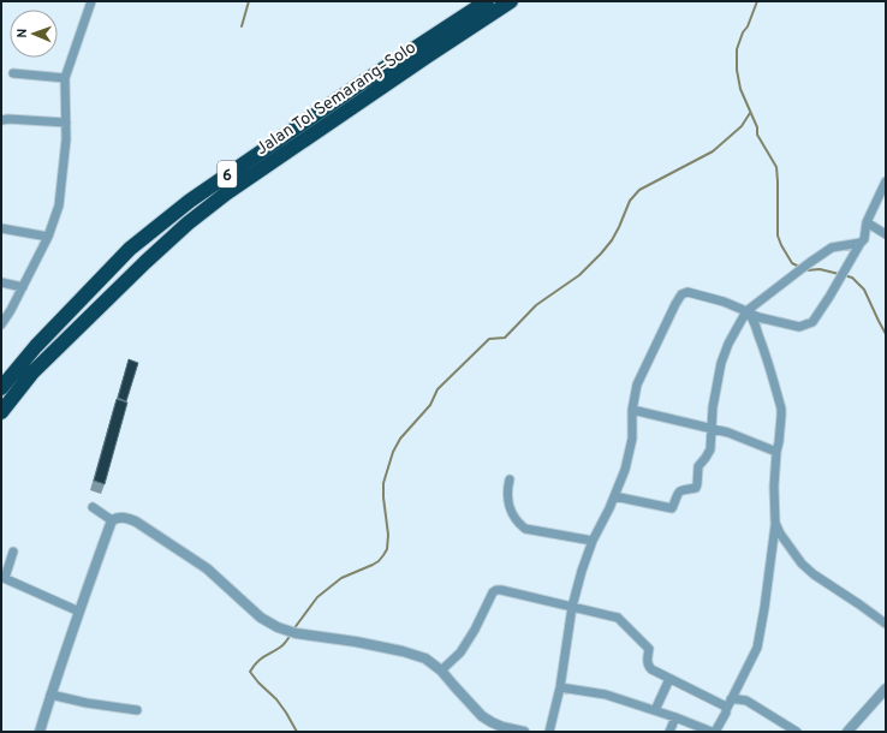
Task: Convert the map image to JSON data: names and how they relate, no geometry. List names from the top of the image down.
{
  "streets": {
    "highway": ["Jalan Tol Semarang–Solo", "6"]
  },
  "north": "left"
}
